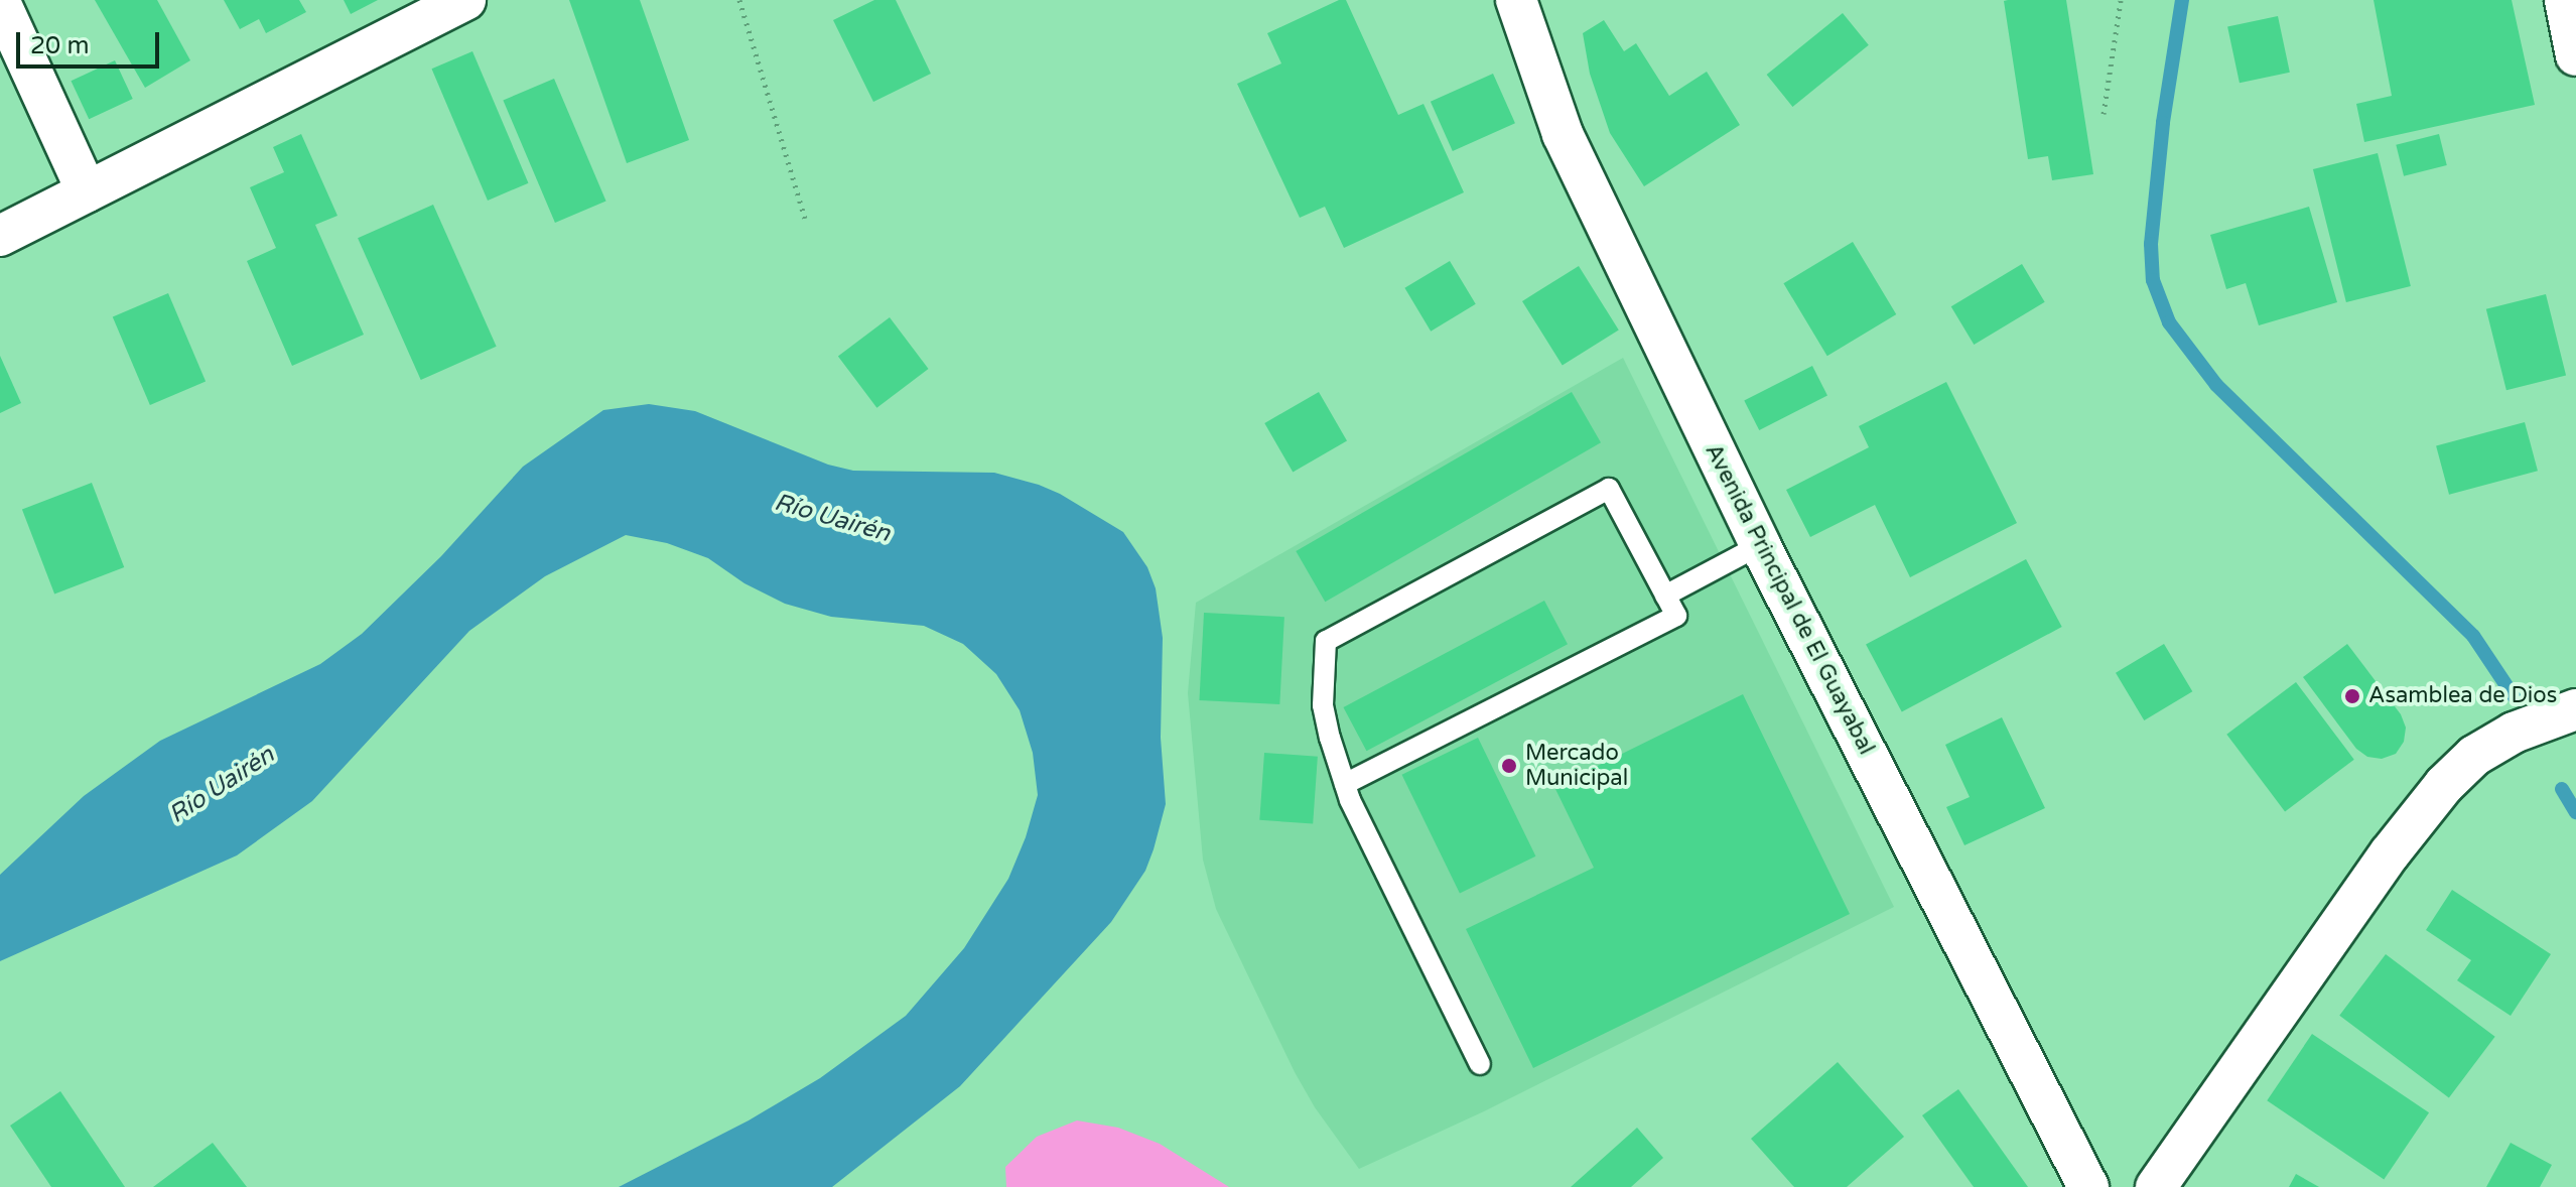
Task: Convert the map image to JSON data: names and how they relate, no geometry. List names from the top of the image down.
{
  "streets": {
    "street": ["Avenida Principal de El Guayabal"]
  },
  "water": ["Río Uairén"],
  "places": ["Asamblea de Dios", "Mercado Municipal"],
  "scale_bar": "20 m"
}
